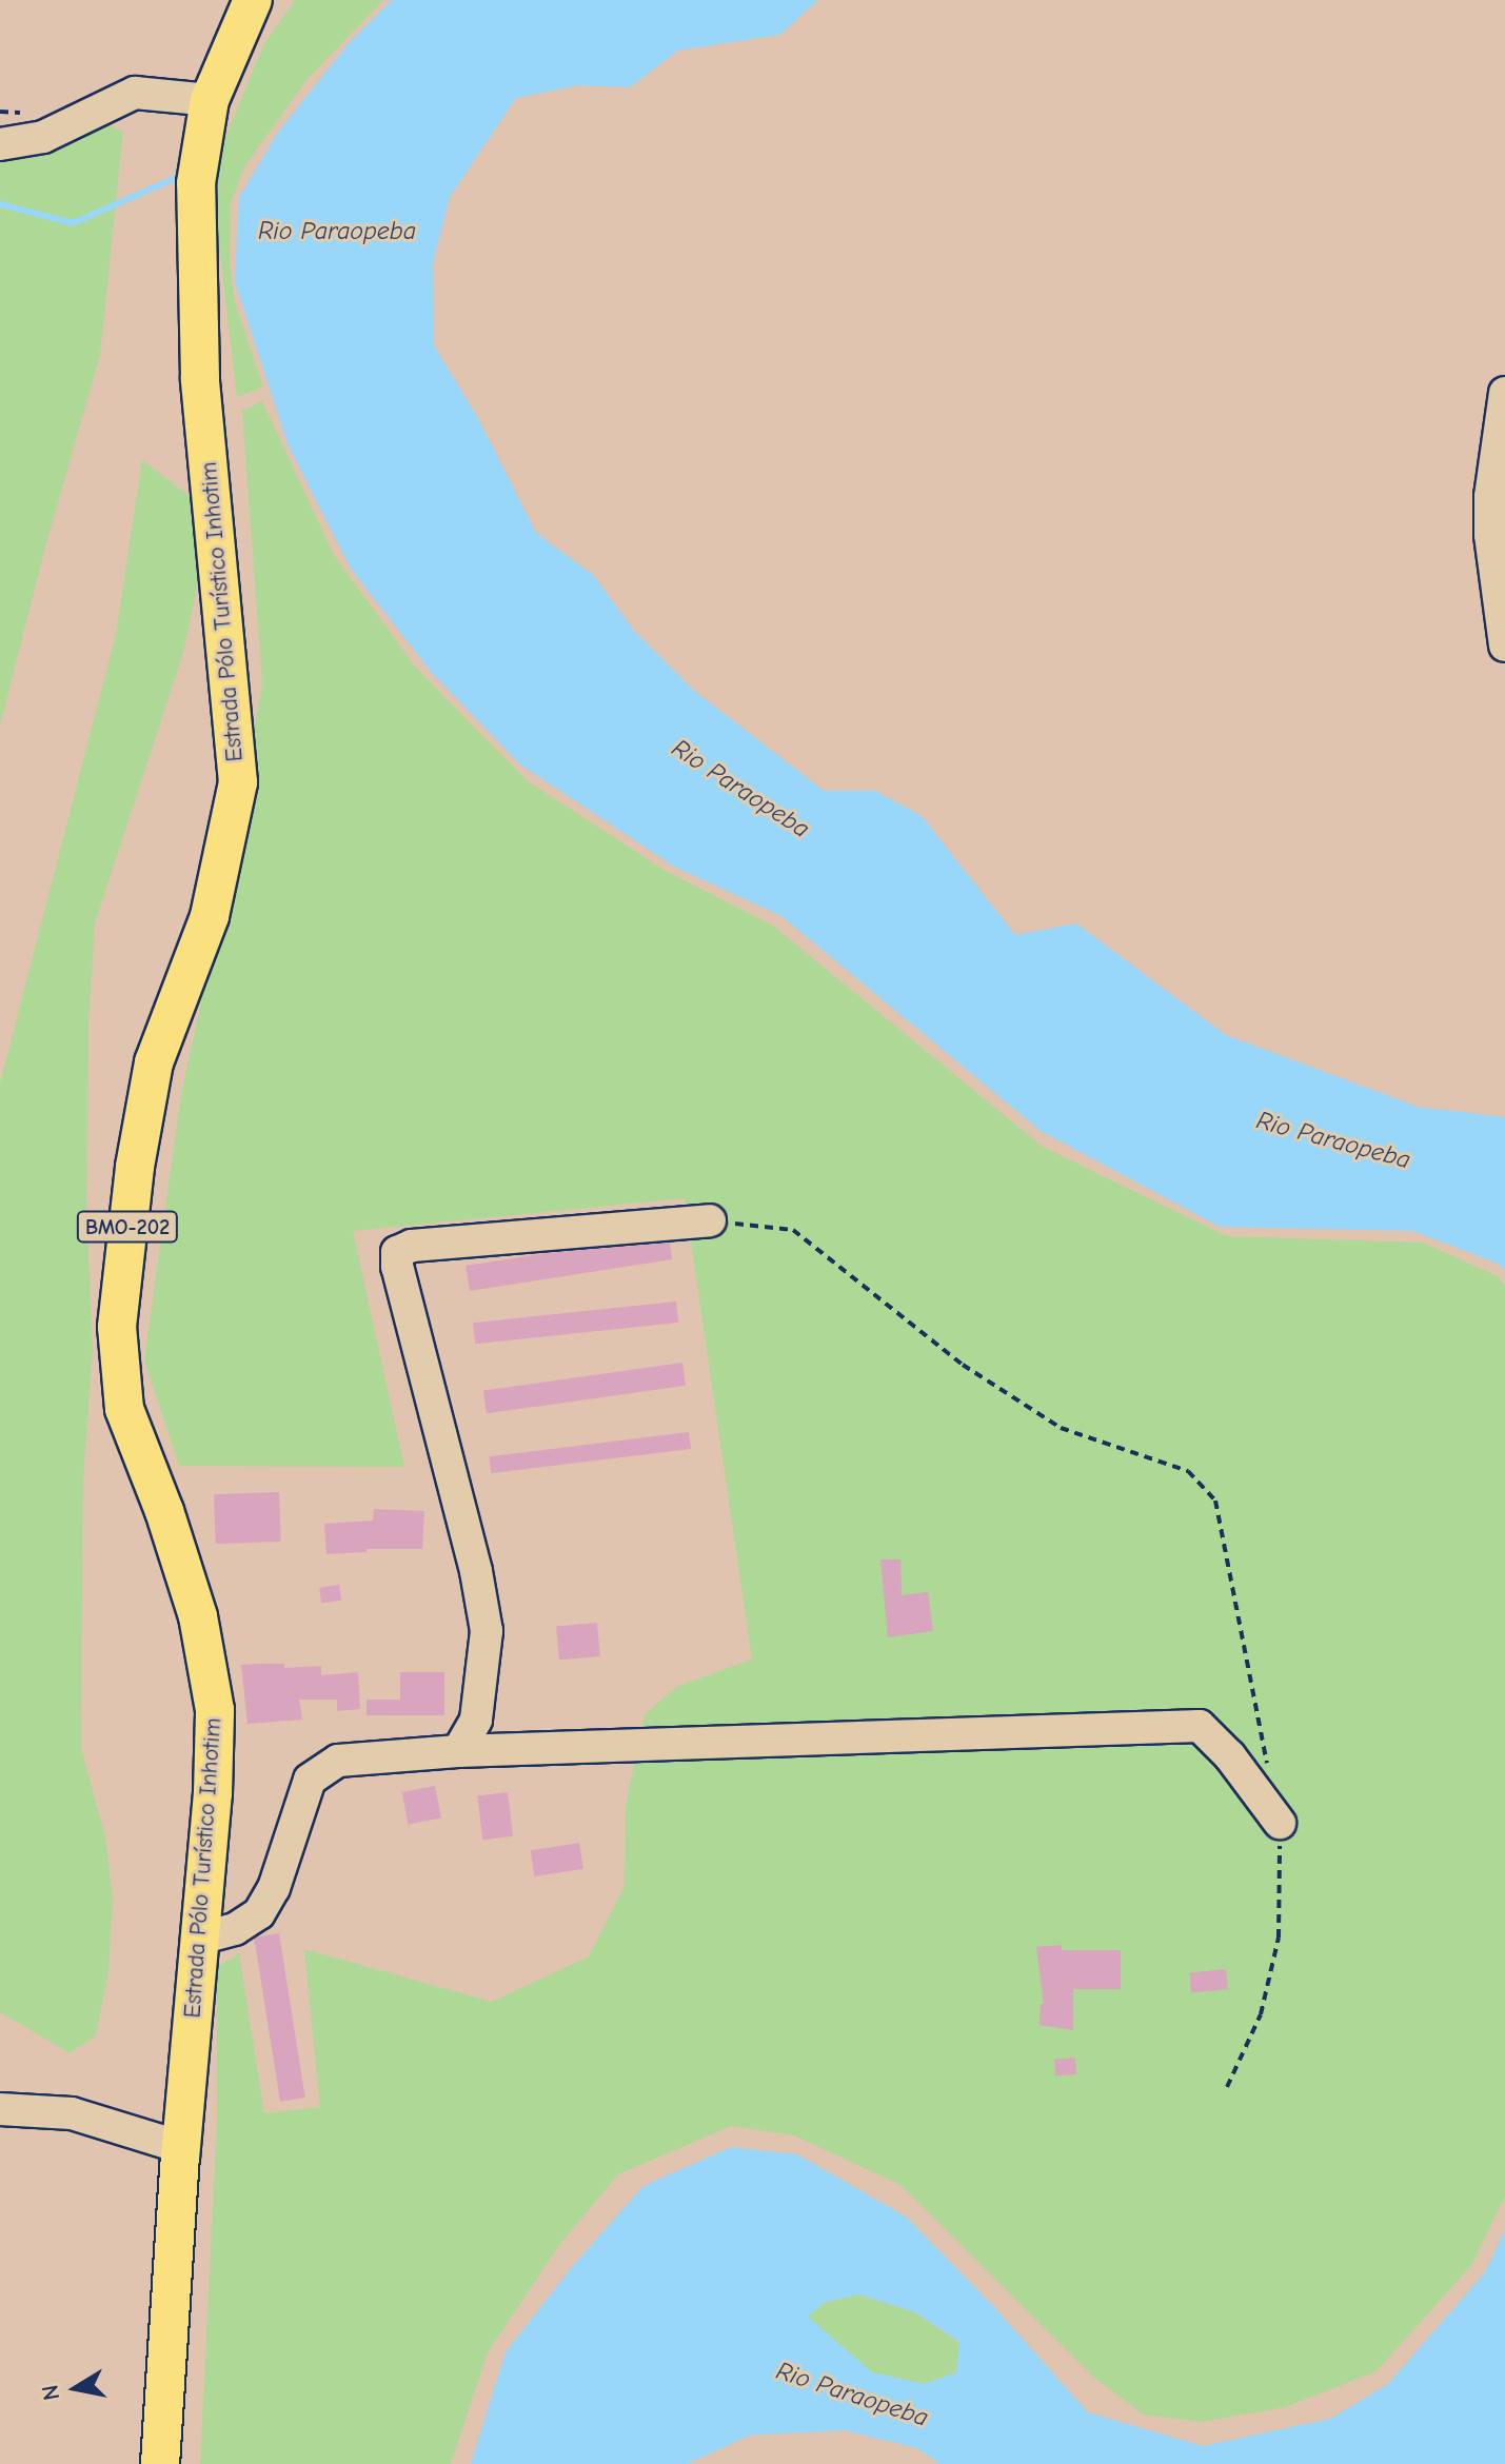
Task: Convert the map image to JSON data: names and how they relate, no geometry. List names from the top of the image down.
{
  "streets": {
    "main road": ["Estrada Pólo Turístico Inhotim", "BMO-202"]
  },
  "water": ["Rio Paraopeba"],
  "north": "left"
}
